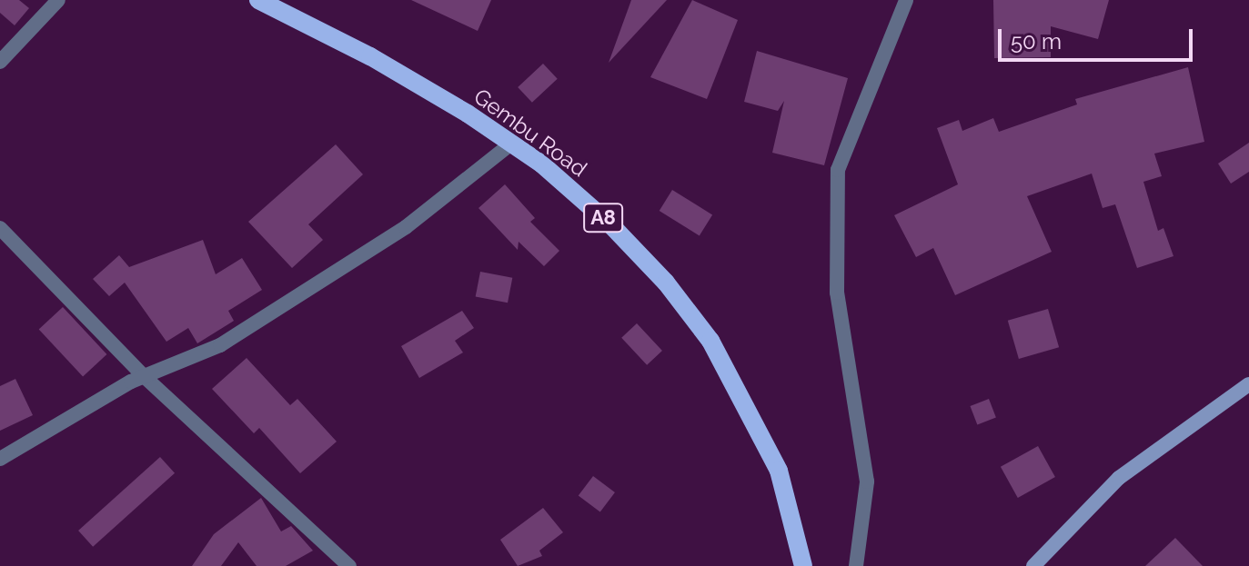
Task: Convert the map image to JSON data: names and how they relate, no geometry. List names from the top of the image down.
{
  "streets": {
    "main road": ["Gembu Road", "A8"]
  },
  "scale_bar": "50 m"
}
